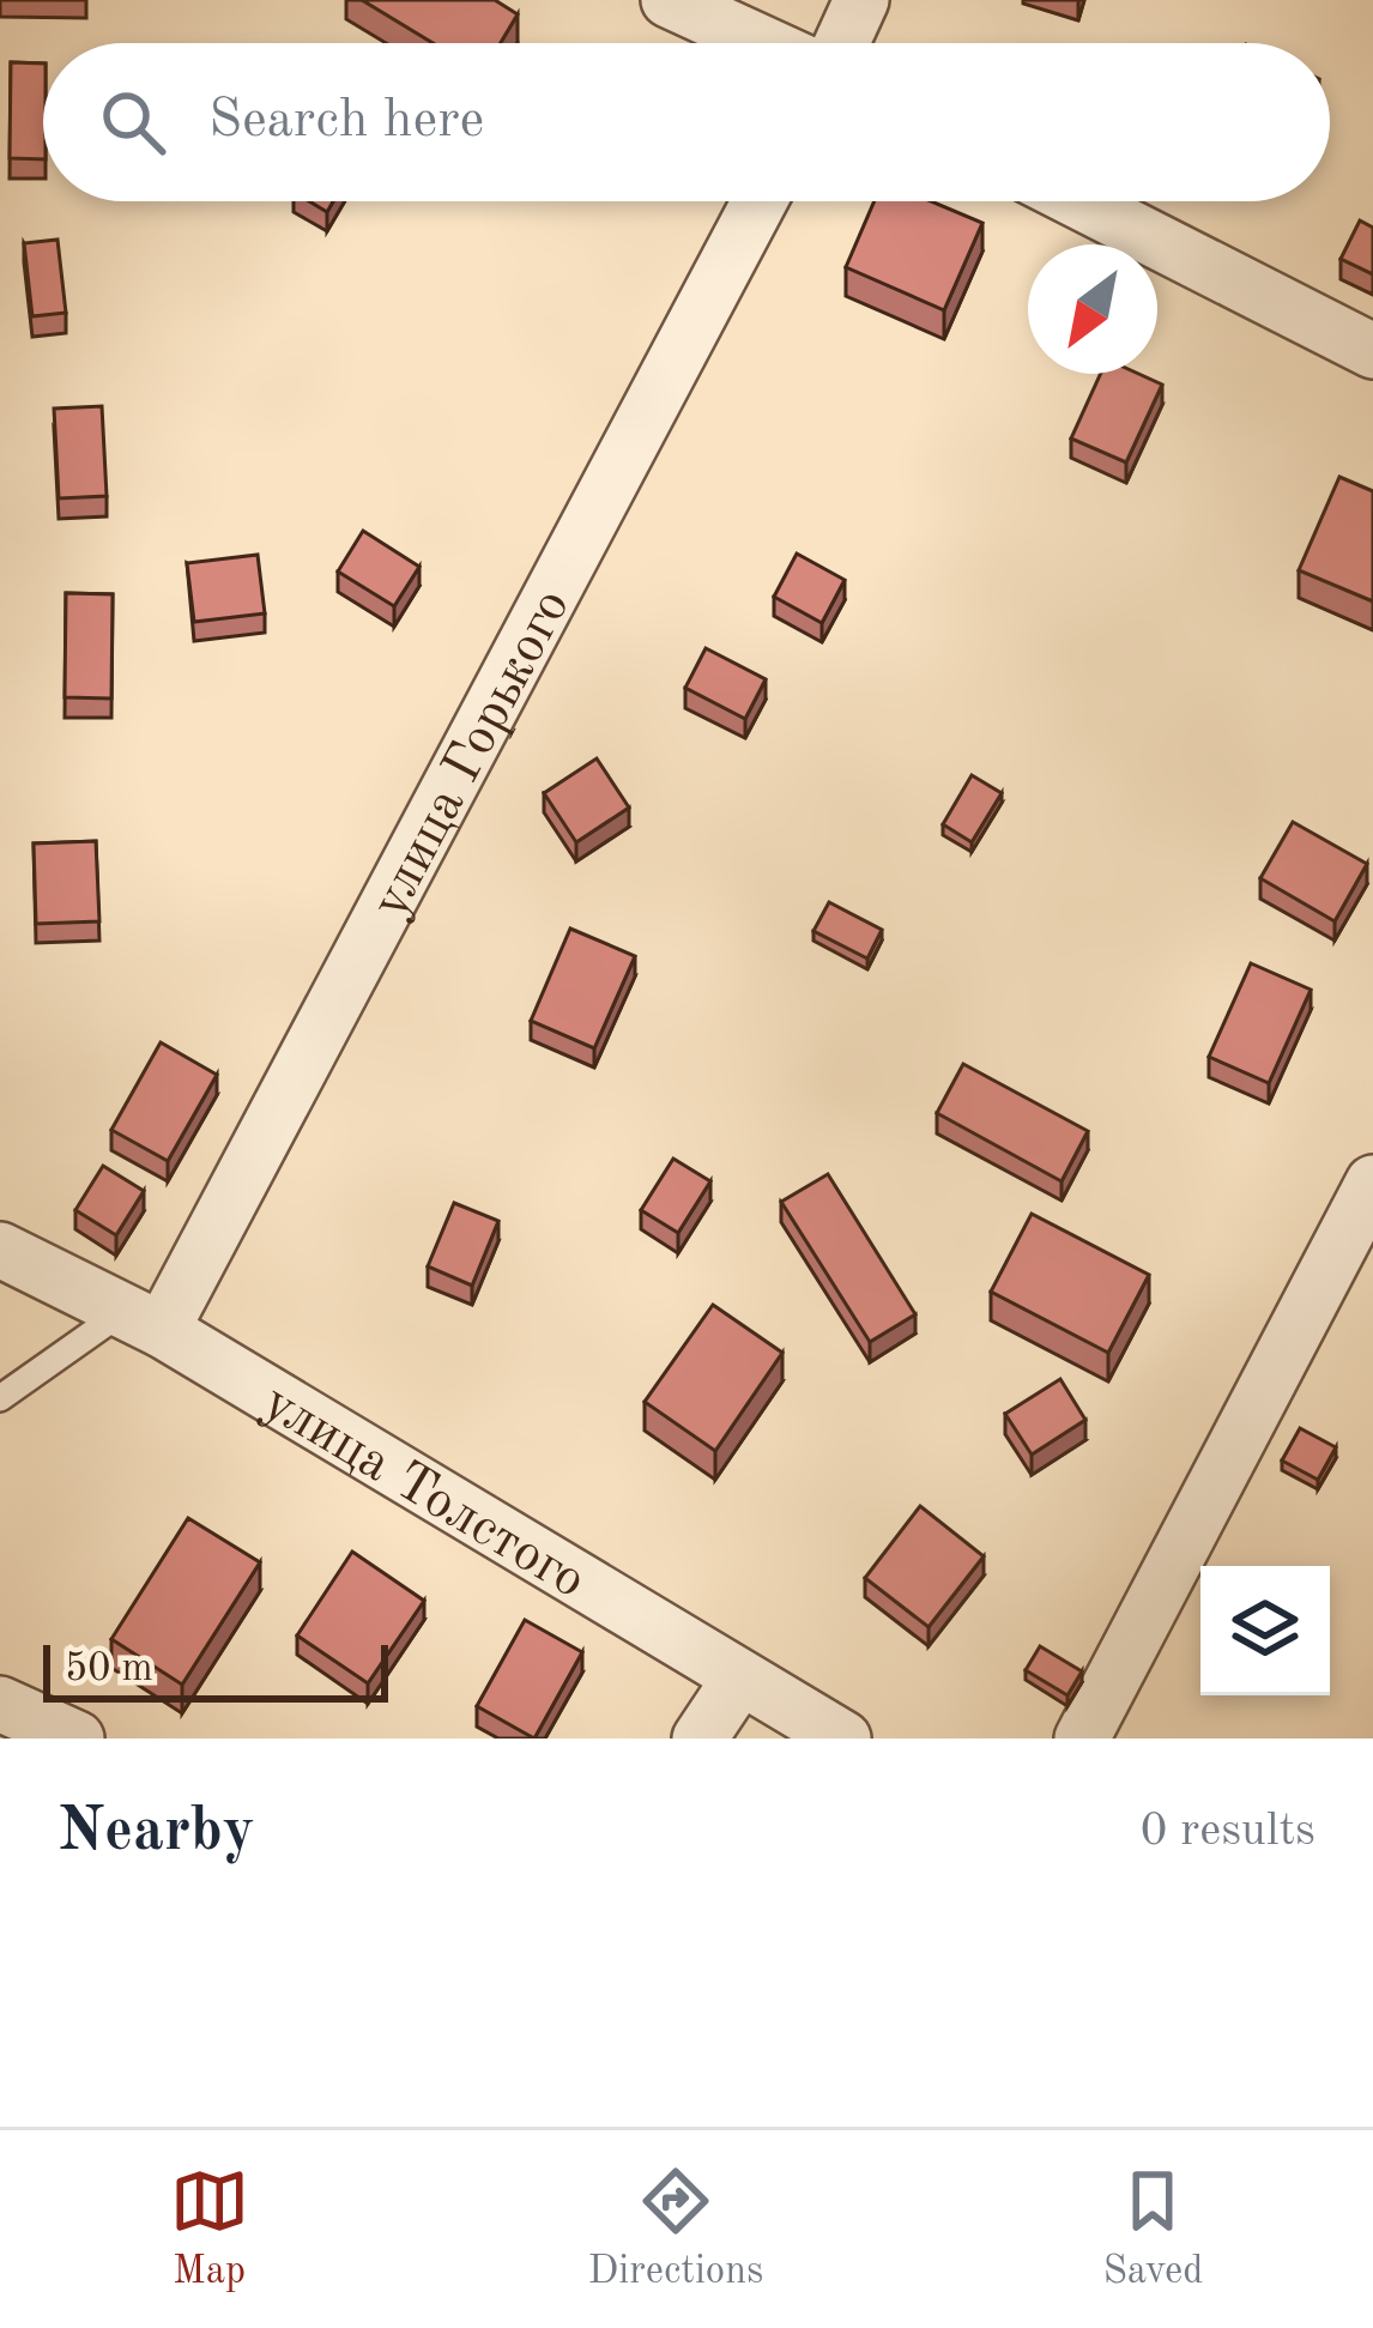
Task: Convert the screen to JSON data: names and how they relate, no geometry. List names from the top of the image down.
{
  "streets": {
    "street": ["улица Горького", "улица Толстого"]
  },
  "crossings": [
    ["улица Горького", "улица Толстого"]
  ],
  "scale_bar": "50 m",
  "north": "bottom left",
  "page": {
    "search": "Search here",
    "scale": "50 m",
    "heading": ["Nearby", "0 results"],
    "nav": ["Map", "Directions", "Saved"]
  }
}
